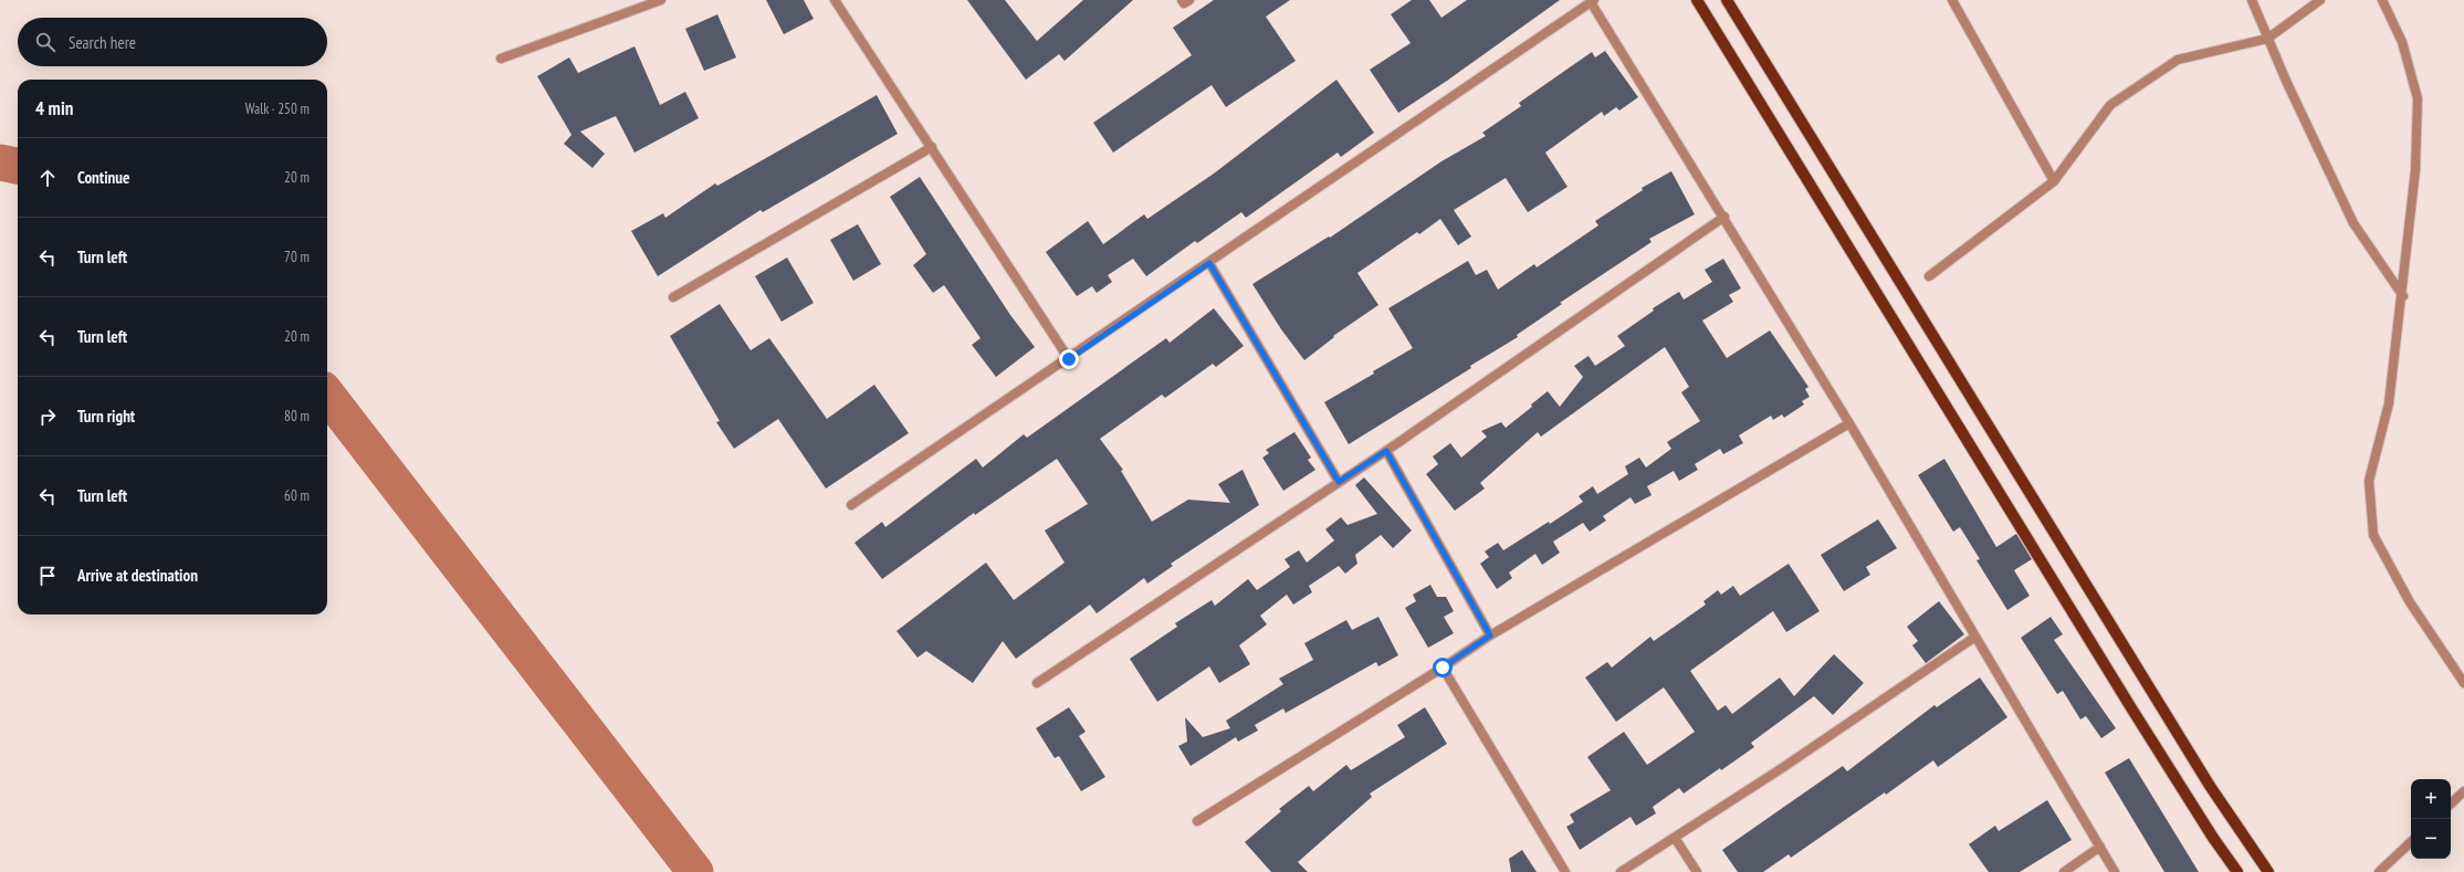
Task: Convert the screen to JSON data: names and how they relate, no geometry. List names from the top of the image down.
{
  "page": {
    "search": "Search here",
    "heading": ["4 min", "Walk · 250 m"],
    "list": [
      ["Continue", "20 m"],
      ["Turn left", "70 m"],
      ["Turn left", "20 m"],
      ["Turn right", "80 m"],
      ["Turn left", "60 m"],
      "Arrive at destination"
    ],
    "map_buttons": ["+", "−"]
  }
}
